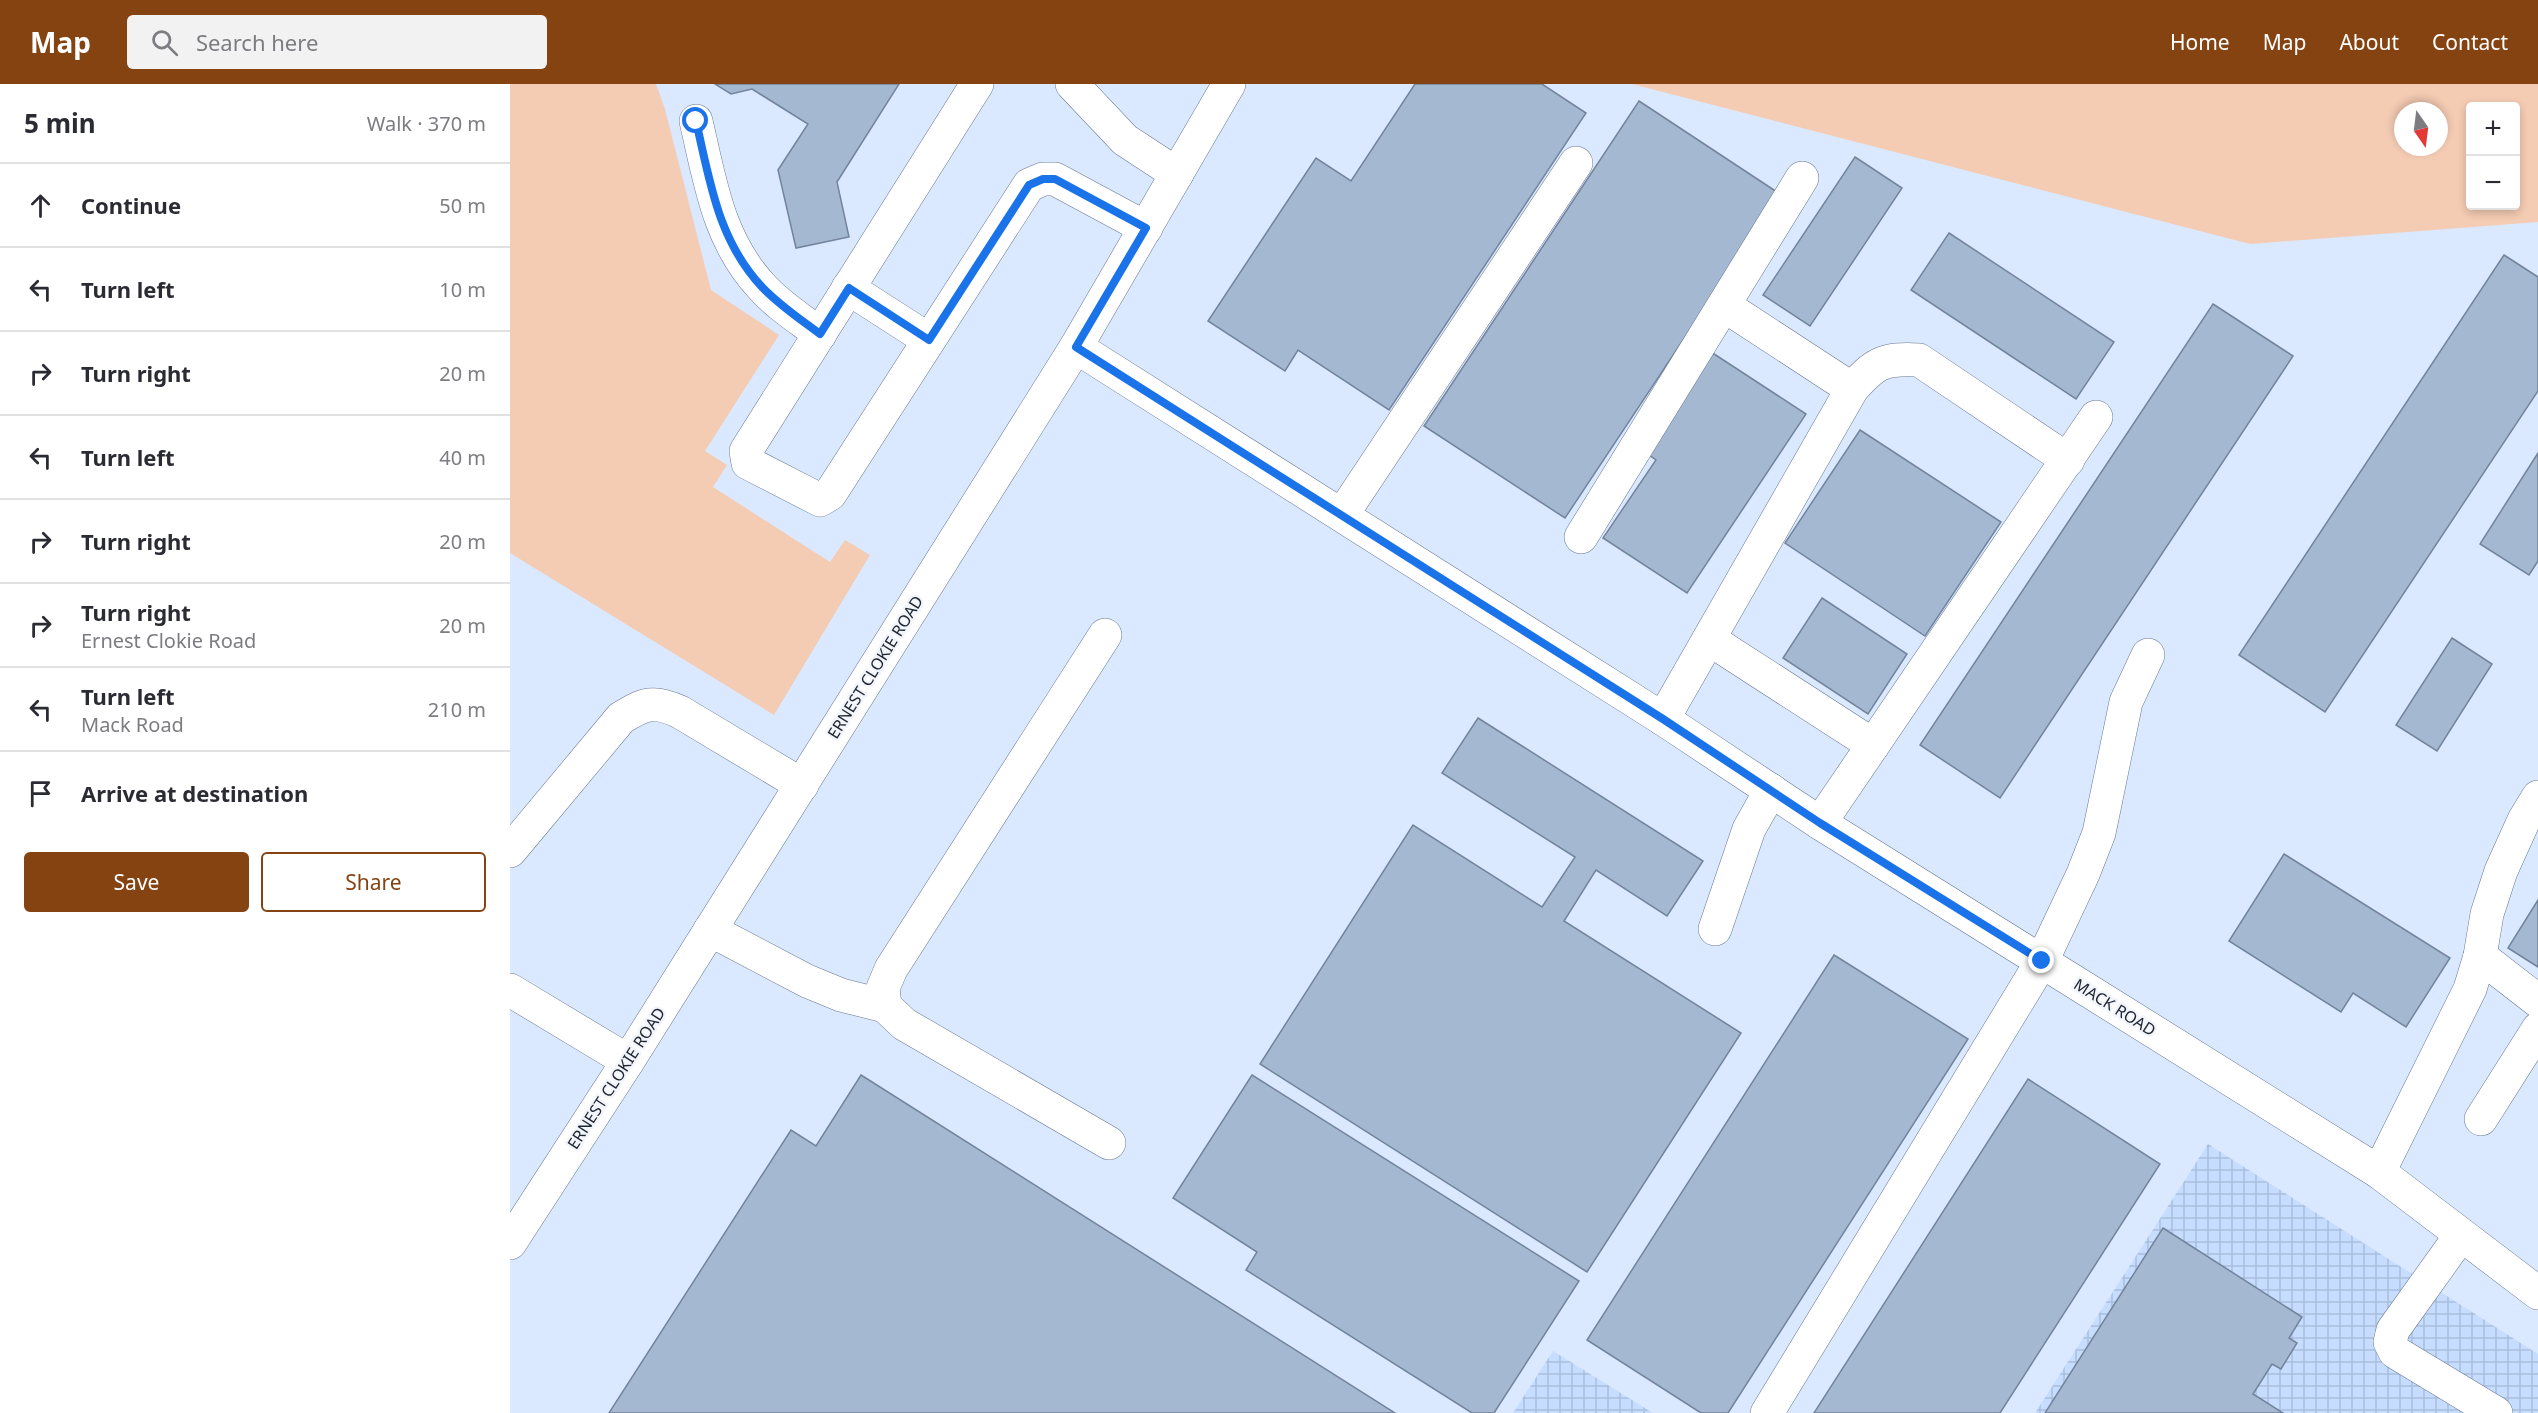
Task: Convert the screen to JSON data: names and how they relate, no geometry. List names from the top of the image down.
{
  "streets": {
    "street": ["ERNEST CLOKIE ROAD", "MACK ROAD"]
  },
  "crossings": [
    ["ERNEST CLOKIE ROAD", "MACK ROAD"]
  ],
  "north": "bottom",
  "page": {
    "header": "Map",
    "search": "Search here",
    "nav": [
      "Home",
      "Map",
      "About",
      "Contact"
    ],
    "heading": ["5 min", "Walk · 370 m"],
    "map_buttons": ["+", "−"],
    "list": [
      ["Continue", "50 m"],
      ["Turn left", "10 m"],
      ["Turn right", "20 m"],
      ["Turn left", "40 m"],
      ["Turn right", "20 m"],
      ["Turn right", "Ernest Clokie Road", "20 m"],
      ["Turn left", "Mack Road", "210 m"],
      "Arrive at destination"
    ],
    "buttons": ["Save", "Share"]
  }
}
